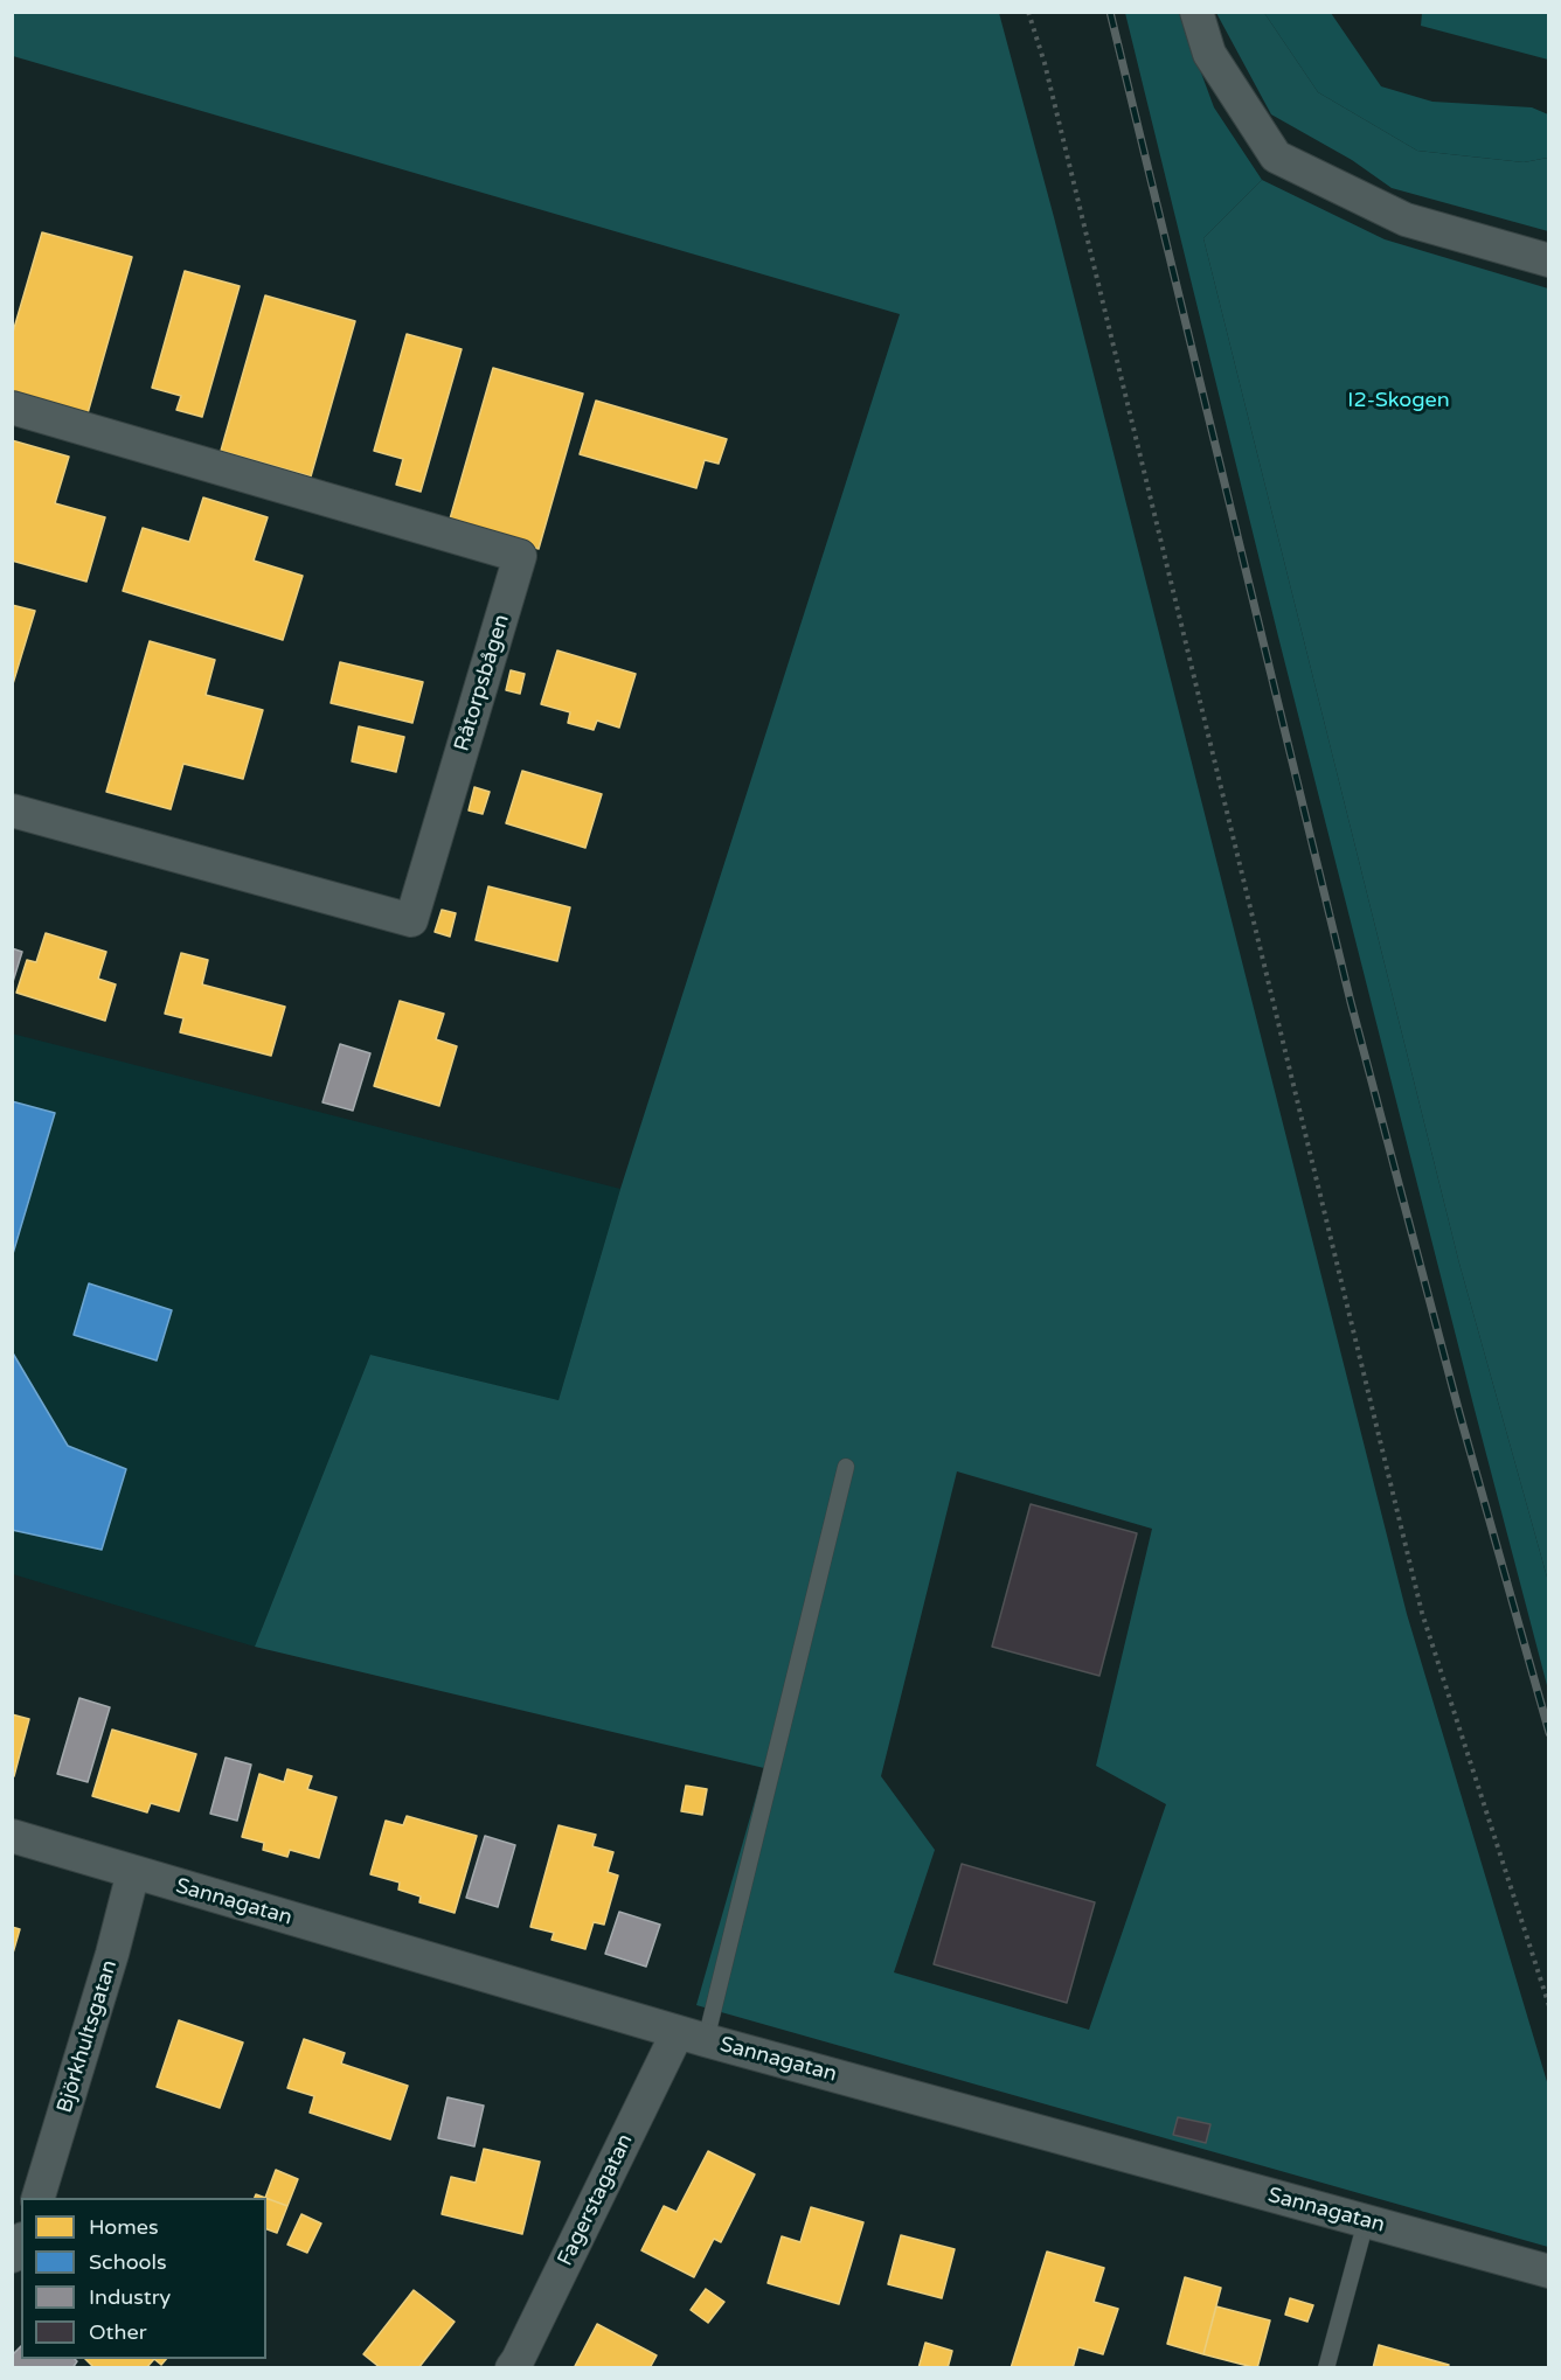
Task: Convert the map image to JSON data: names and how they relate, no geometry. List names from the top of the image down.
{
  "streets": {
    "street": [
      "Råtorpsbågen",
      "Sannagatan",
      "Björkhultsgatan",
      "Fagerstagatan"
    ]
  },
  "crossings": [
    ["Sannagatan", "Björkhultsgatan"],
    ["Sannagatan", "Fagerstagatan"]
  ],
  "parks": ["I2-Skogen"],
  "legend": [
    "Homes",
    "Schools",
    "Industry",
    "Other"
  ]
}
